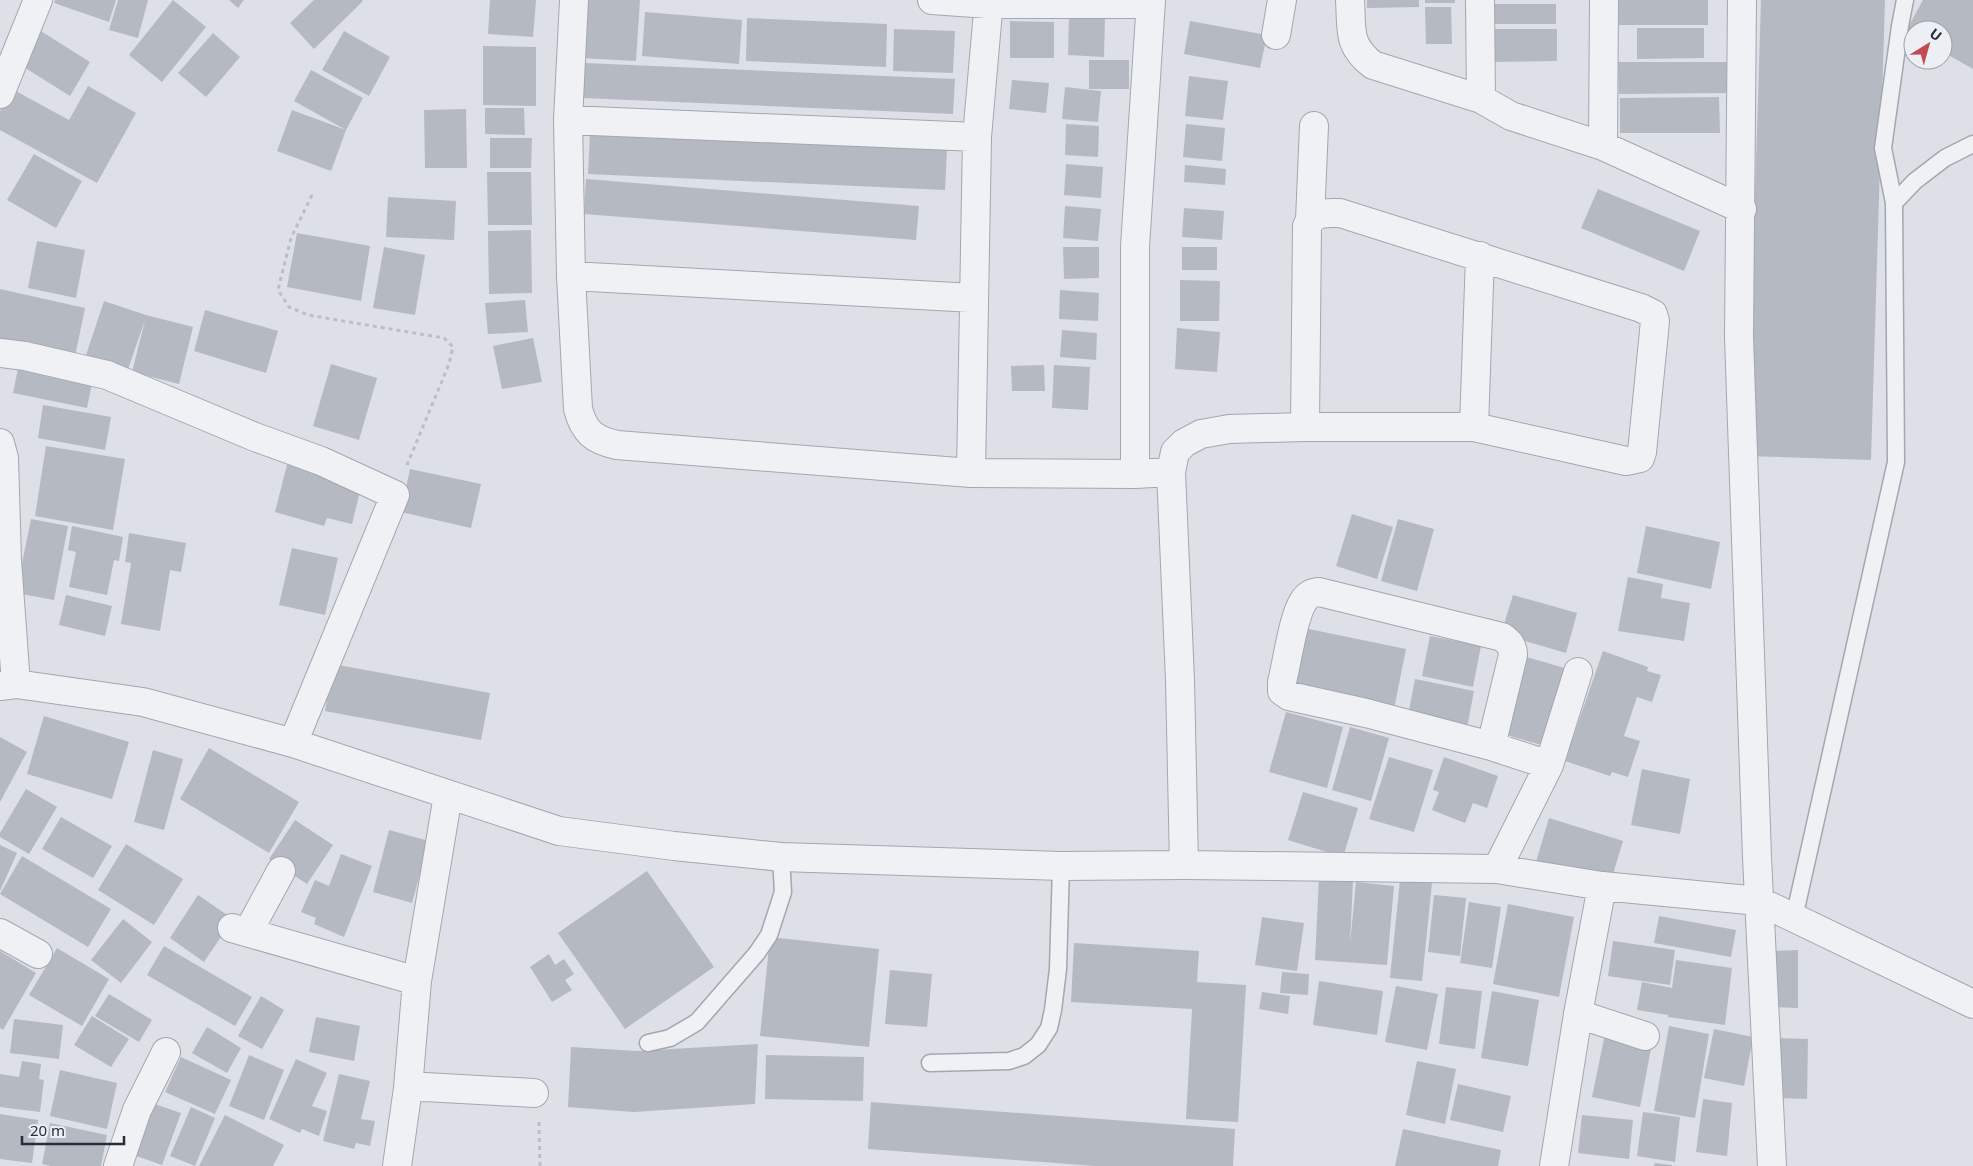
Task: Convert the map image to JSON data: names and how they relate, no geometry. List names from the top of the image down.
{
  "scale_bar": "20 m",
  "north": "top right"
}
